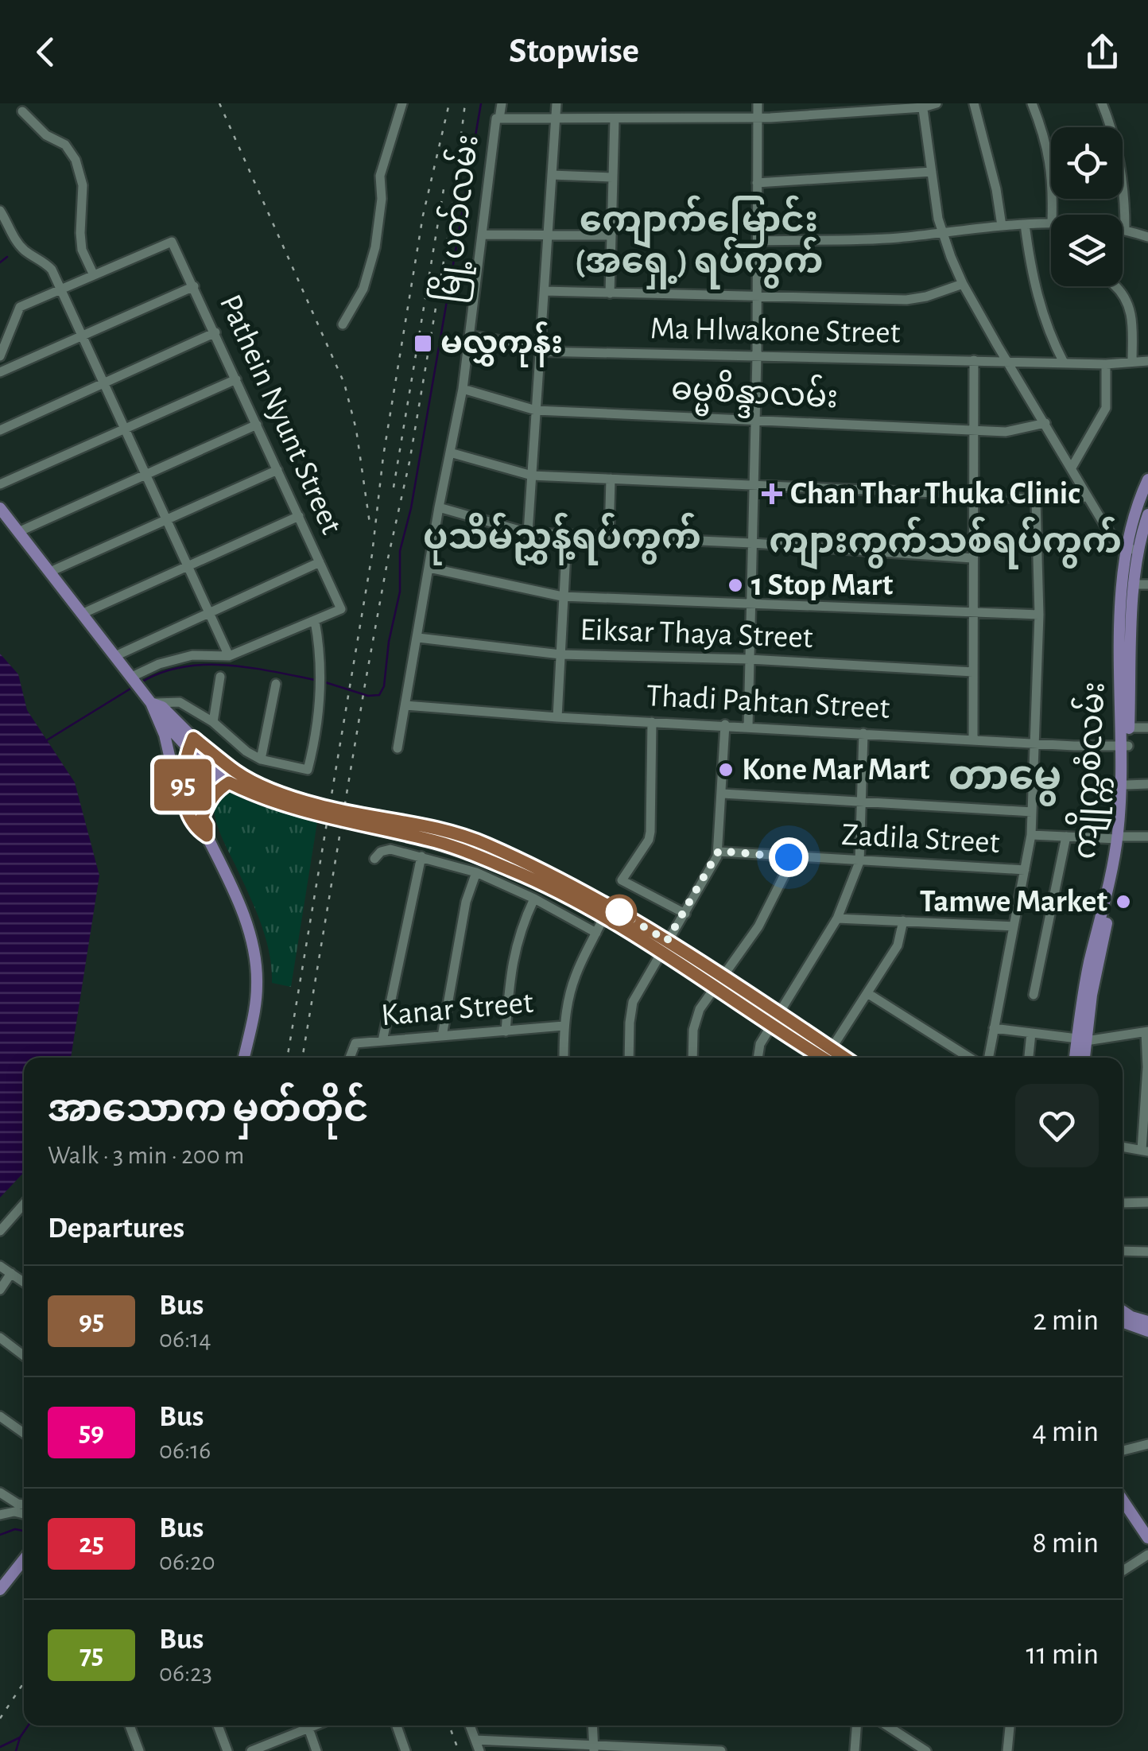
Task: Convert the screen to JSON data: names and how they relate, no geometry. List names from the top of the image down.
{
  "streets": {
    "main road": ["ကျိုက္ကစံလမ်း"],
    "street": [
      "မြို့ပတ်လမ်း",
      "Ma Hlwakone Street",
      "ဓမ္မစိန္ဒာလမ်း",
      "Pathein Nyunt Street",
      "Eiksar Thaya Street",
      "Thadi Pahtan Street",
      "Zadila Street",
      "Kanar Street"
    ]
  },
  "crossings": [
    ["မြို့ပတ်လမ်း", "Ma Hlwakone Street"],
    ["မြို့ပတ်လမ်း", "ဓမ္မစိန္ဒာလမ်း"],
    ["မြို့ပတ်လမ်း", "Eiksar Thaya Street"],
    ["မြို့ပတ်လမ်း", "Thadi Pahtan Street"],
    ["Thadi Pahtan Street", "ကျိုက္ကစံလမ်း"]
  ],
  "districts": [
    "ကျောက်မြောင်း (အရှေ့) ရပ်ကွက်",
    "ပုသိမ်ညွှန့်ရပ်ကွက်",
    "ကျားကွက်သစ်ရပ်ကွက်",
    "တာမွေ"
  ],
  "places": {
    "transit": ["မလွှကုန်း"],
    "health": ["Chan Thar Thuka Clinic"],
    "other": ["1 Stop Mart", "Kone Mar Mart", "Tamwe Market"]
  },
  "lines": ["bus line 95"],
  "page": {
    "header": "Stopwise",
    "on_map": "95",
    "heading": [
      ["အာသောက မှတ်တိုင်", "Walk · 3 min · 200 m"],
      "Departures"
    ],
    "list": [
      {
        "mark": "95",
        "name": "Bus",
        "note": "06:14",
        "value": "2 min"
      },
      {
        "mark": "59",
        "name": "Bus",
        "note": "06:16",
        "value": "4 min"
      },
      {
        "mark": "25",
        "name": "Bus",
        "note": "06:20",
        "value": "8 min"
      },
      {
        "mark": "75",
        "name": "Bus",
        "note": "06:23",
        "value": "11 min"
      }
    ]
  }
}
